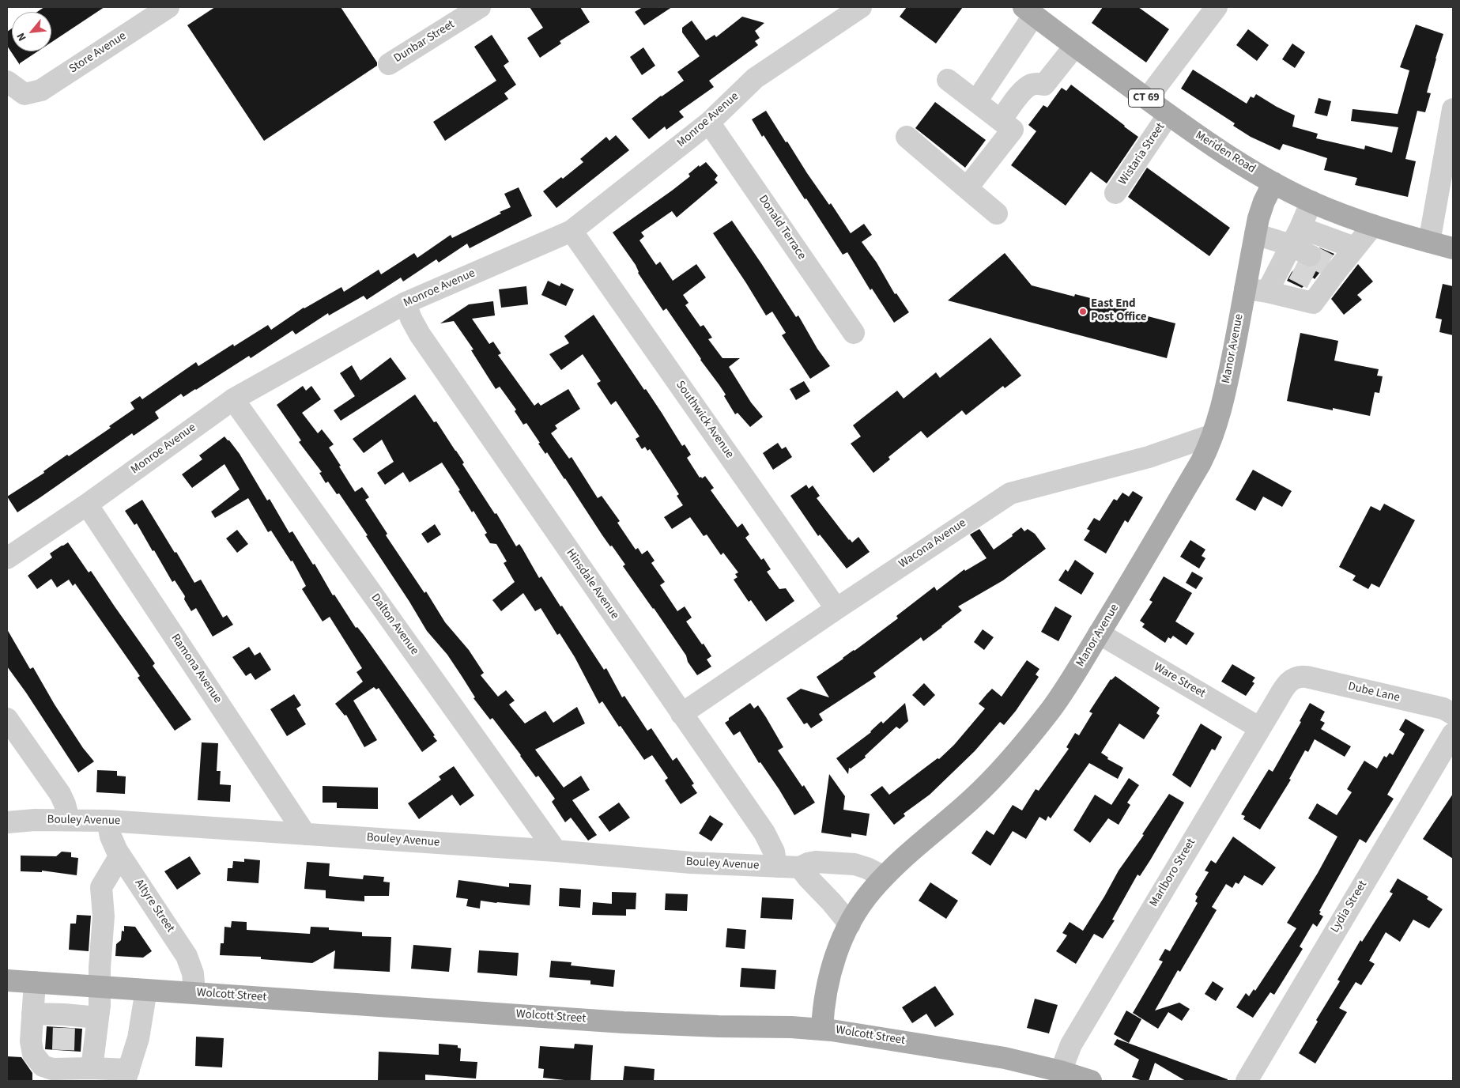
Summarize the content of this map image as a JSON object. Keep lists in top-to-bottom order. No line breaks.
{"streets":{"main road":["CT 69","Meriden Road","Manor Avenue","Wolcott Street"],"street":["Dunbar Street","Store Avenue","Monroe Avenue","Wistaria Street","Donald Terrace","Southwick Avenue","Wacona Avenue","Hinsdale Avenue","Dalton Avenue","Ramona Avenue","Ware Street","Dube Lane","Bouley Avenue","Marlboro Street","Altyre Street","Lydia Street"]},"crossings":[["Monroe Avenue","Donald Terrace"],["Monroe Avenue","Southwick Avenue"],["Monroe Avenue","Hinsdale Avenue"],["Monroe Avenue","Dalton Avenue"],["Monroe Avenue","Ramona Avenue"],["Meriden Road","Wistaria Street"],["Meriden Road","Manor Avenue"],["Manor Avenue","Wacona Avenue"],["Manor Avenue","Ware Street"],["Manor Avenue","Bouley Avenue"],["Manor Avenue","Wolcott Street"],["Southwick Avenue","Wacona Avenue"],["Wacona Avenue","Hinsdale Avenue"],["Hinsdale Avenue","Bouley Avenue"],["Dalton Avenue","Bouley Avenue"],["Ramona Avenue","Bouley Avenue"],["Ware Street","Marlboro Street"],["Dube Lane","Marlboro Street"],["Bouley Avenue","Altyre Street"],["Marlboro Street","Wolcott Street"],["Altyre Street","Wolcott Street"]],"places":["East End Post Office"],"north":"bottom left"}
